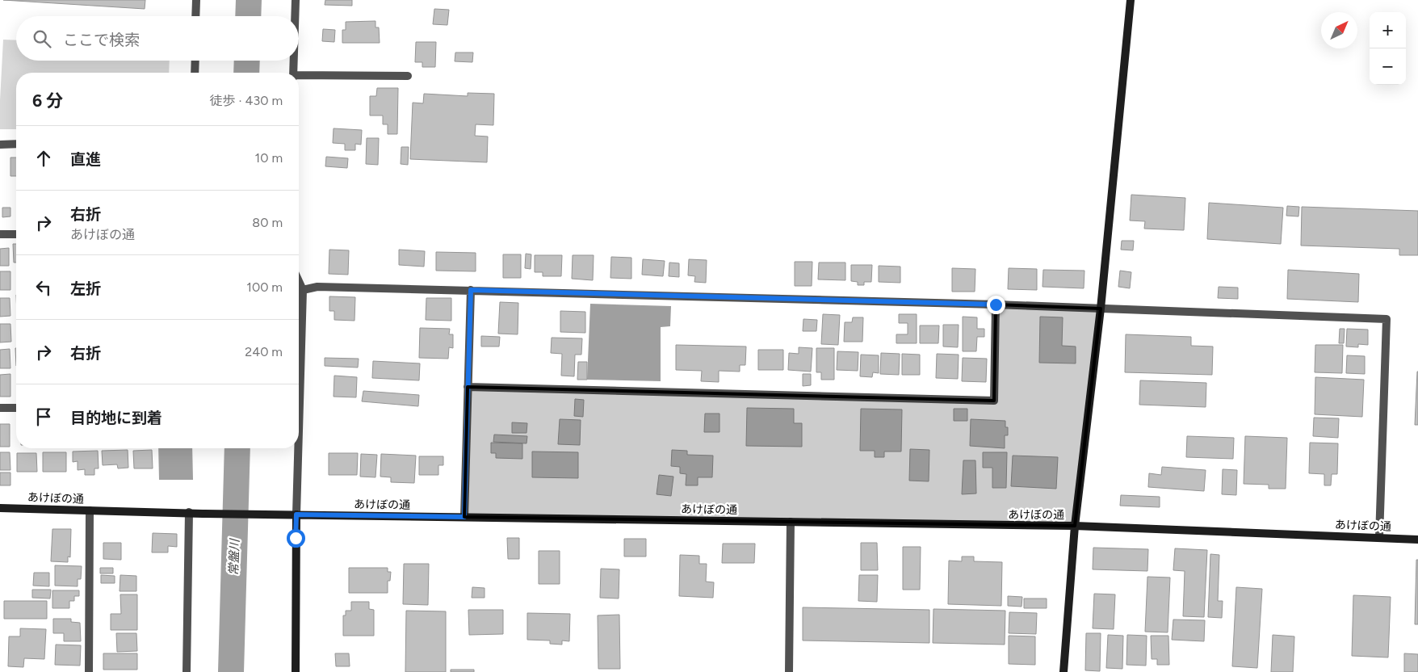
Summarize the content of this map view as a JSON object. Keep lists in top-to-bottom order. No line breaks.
{"streets":{"street":["あけぼの通"]},"water":["常盤川"],"north":"top right","page":{"map_buttons":["+","−"],"search":"ここで検索","heading":["6 分","徒歩 · 430 m"],"list":[["直進","10 m"],["右折","あけぼの通","80 m"],["左折","100 m"],["右折","240 m"],"目的地に到着"]}}
